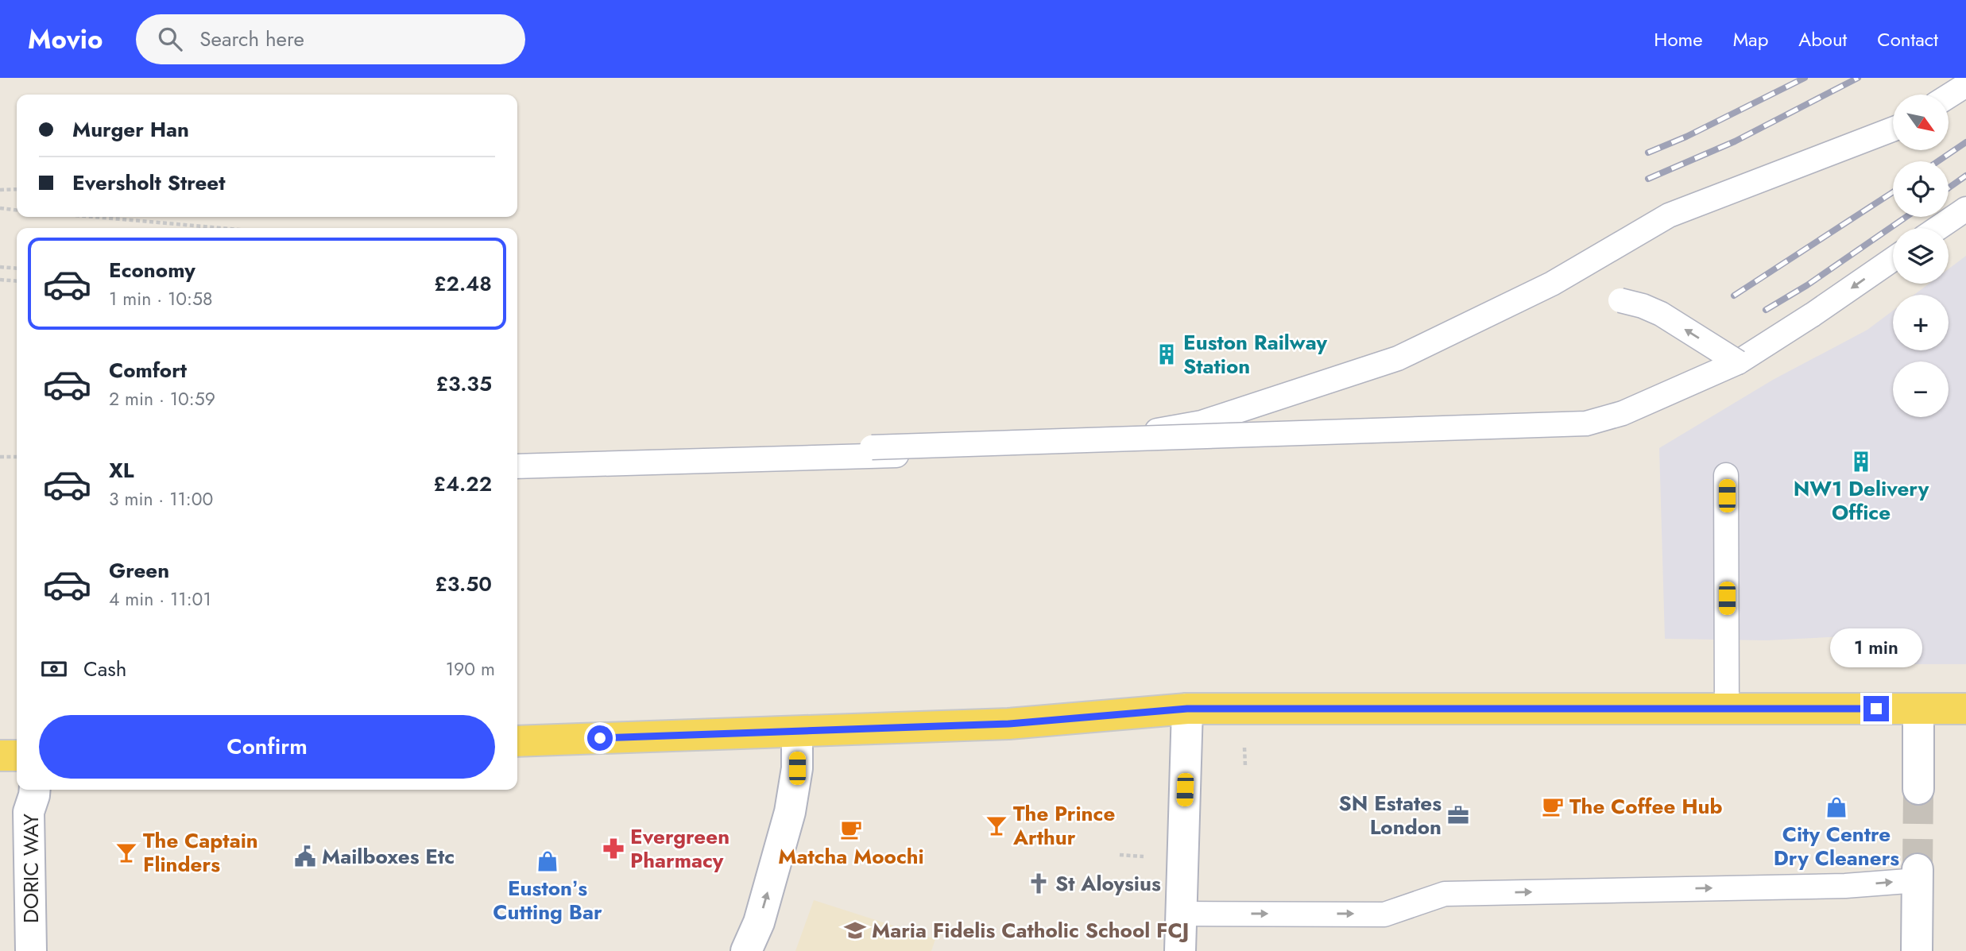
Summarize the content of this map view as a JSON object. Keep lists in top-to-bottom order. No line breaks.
{"streets":{"street":["DORIC WAY"]},"places":{"building":["Euston Railway Station","NW1 Delivery Office"],"cafe":["The Coffee Hub","Matcha Moochi"],"shop":["City Centre Dry Cleaners","Eustonʼs Cutting Bar"],"office":["SN Estates London"],"bar":["The Prince Arthur","The Captain Flinders"],"pharmacy":["Evergreen Pharmacy"],"public building":["Mailboxes Etc"],"church":["St Aloysius"],"school or university":["Maria Fidelis Catholic School FCJ"]},"north":"bottom right","page":{"header":"Movio","search":"Search here","nav":["Home","Map","About","Contact"],"map_buttons":["+","−"],"banner":["Murger Han","Eversholt Street"],"list":[{"name":"Economy","note":"1 min · 10:58","value":"£2.48"},{"name":"Comfort","note":"2 min · 10:59","value":"£3.35"},{"name":"XL","note":"3 min · 11:00","value":"£4.22"},{"name":"Green","note":"4 min · 11:01","value":"£3.50"}],"bubble":"1 min","pay":["Cash","190 m"],"buttons":"Confirm"}}
